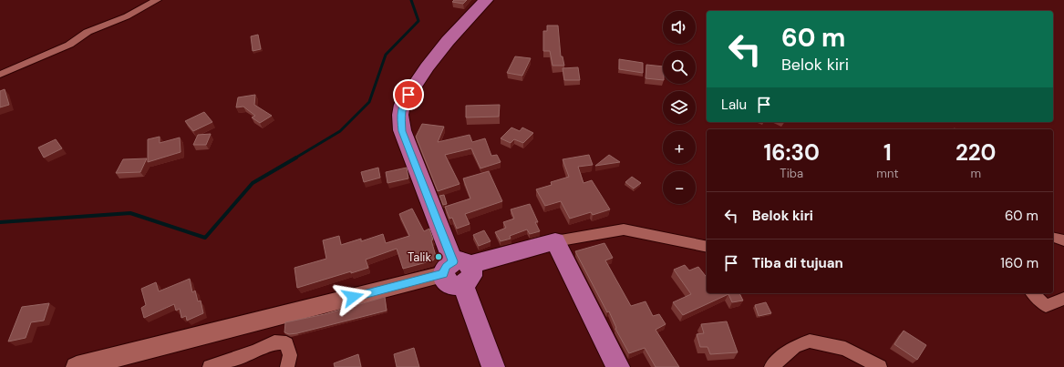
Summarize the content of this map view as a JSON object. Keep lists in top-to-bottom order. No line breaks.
{"places":["Talik"],"page":{"map_buttons":["+","−"],"turn":["60 m","Belok kiri"],"then":"Lalu","eta":["16:30","Tiba","1","mnt","220","m"],"list":[{"name":"Belok kiri","value":"60 m"},{"name":"Tiba di tujuan","value":"160 m"}]}}
